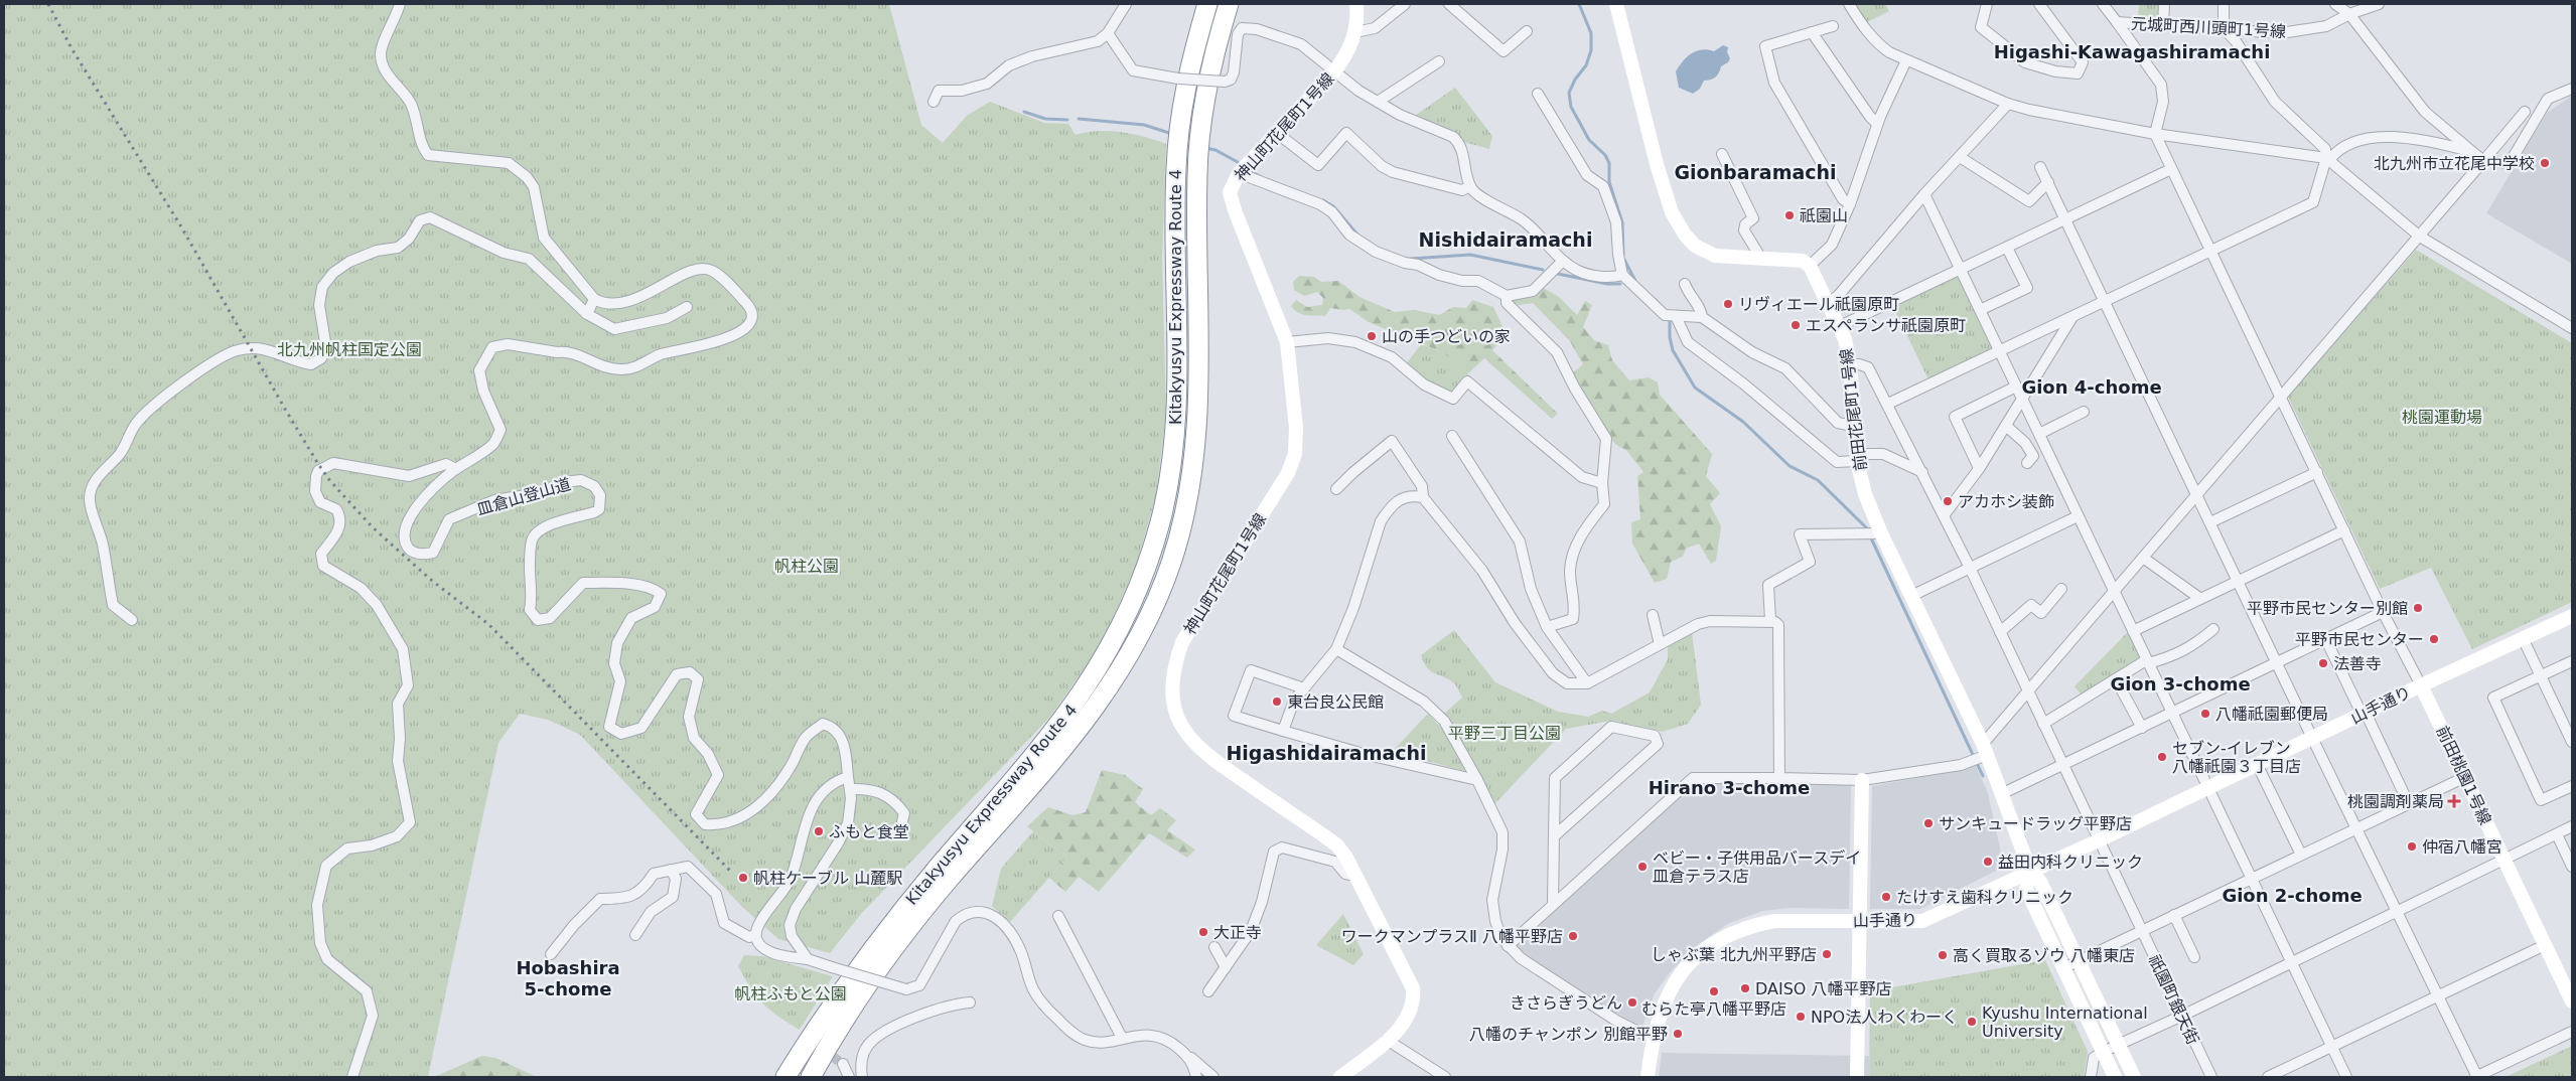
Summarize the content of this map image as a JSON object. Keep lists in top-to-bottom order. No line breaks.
{"streets":{"highway":["Kitakyusyu Expressway Route 4"],"street":["元城町西川頭町1号線","神山町花尾町1号線","前田花尾町1号線","皿倉山登山道","山手通り","前田桃園1号線","祇園町銀天街"]},"crossings":[["前田花尾町1号線","山手通り"],["前田花尾町1号線","祇園町銀天街"],["山手通り","前田桃園1号線"],["山手通り","祇園町銀天街"]],"districts":["Higashi-Kawagashiramachi","Gionbaramachi","Nishidairamachi","Gion 4-chome","Gion 3-chome","Higashidairamachi","Hirano 3-chome","Gion 2-chome","Hobashira 5-chome"],"parks":["北九州帆柱国定公園","桃園運動場","帆柱公園","平野三丁目公園","帆柱ふもと公園"],"places":{"other":["北九州市立花尾中学校","祇園山","リヴィエール祇園原町","エスペランサ祇園原町","山の手つどいの家","アカホシ装飾","平野市民センター別館","平野市民センター","法善寺","東台良公民館","八幡祇園郵便局","セブン-イレブン 八幡祇園３丁目店","サンキュードラッグ平野店","ふもと食堂","仲宿八幡宮","益田内科クリニック","ベビー・子供用品バースデイ 皿倉テラス店","帆柱ケーブル 山麓駅","たけすえ歯科クリニック","大正寺","ワークマンプラスⅡ 八幡平野店","しゃぶ葉 北九州平野店","高く買取るゾウ 八幡東店","DAISO 八幡平野店","むらた亭八幡平野店","きさらぎうどん","NPO法人わくわーく","Kyushu International University","八幡のチャンポン 別館平野"],"health":["桃園調剤薬局"]}}
